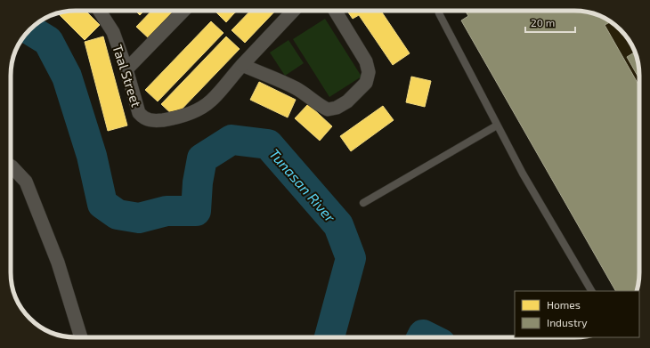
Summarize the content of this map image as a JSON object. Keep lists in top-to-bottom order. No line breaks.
{"streets":{"street":["Taal Street"]},"water":["Tunasan River"],"legend":["Homes","Industry"],"scale_bar":"20 m"}
